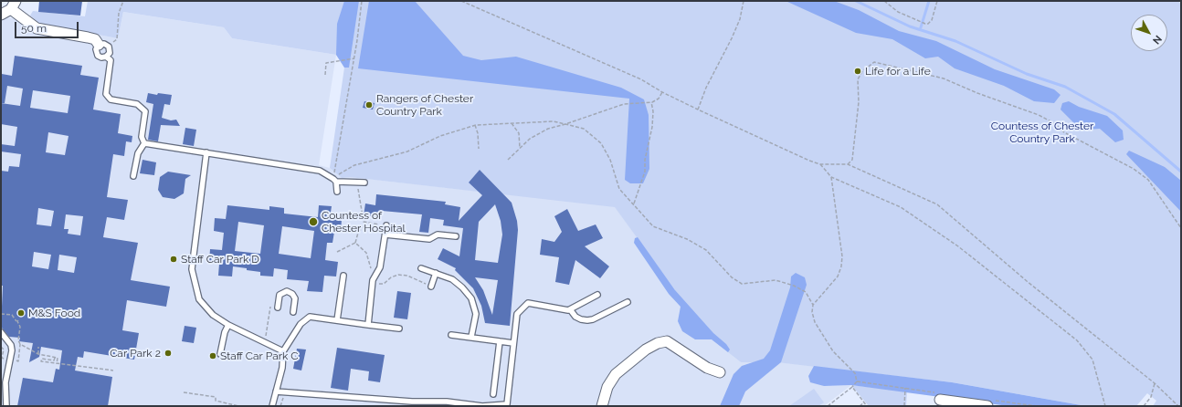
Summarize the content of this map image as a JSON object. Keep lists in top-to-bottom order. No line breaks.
{"parks":["Countess of Chester Country Park"],"places":["Life for a Life","Rangers of Chester Country Park","Countess of Chester Hospital","Staff Car Park D","M&S Food","Car Park 2","Staff Car Park C"],"scale_bar":"50 m","north":"bottom right"}
